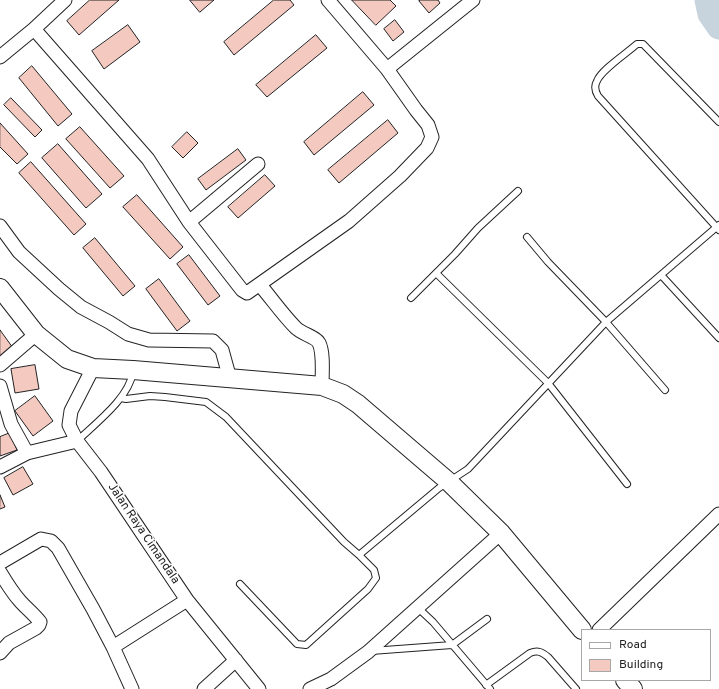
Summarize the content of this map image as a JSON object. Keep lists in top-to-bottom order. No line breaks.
{"streets":{"street":["Jalan Raya Cimandala"]},"legend":["Road","Building"]}
